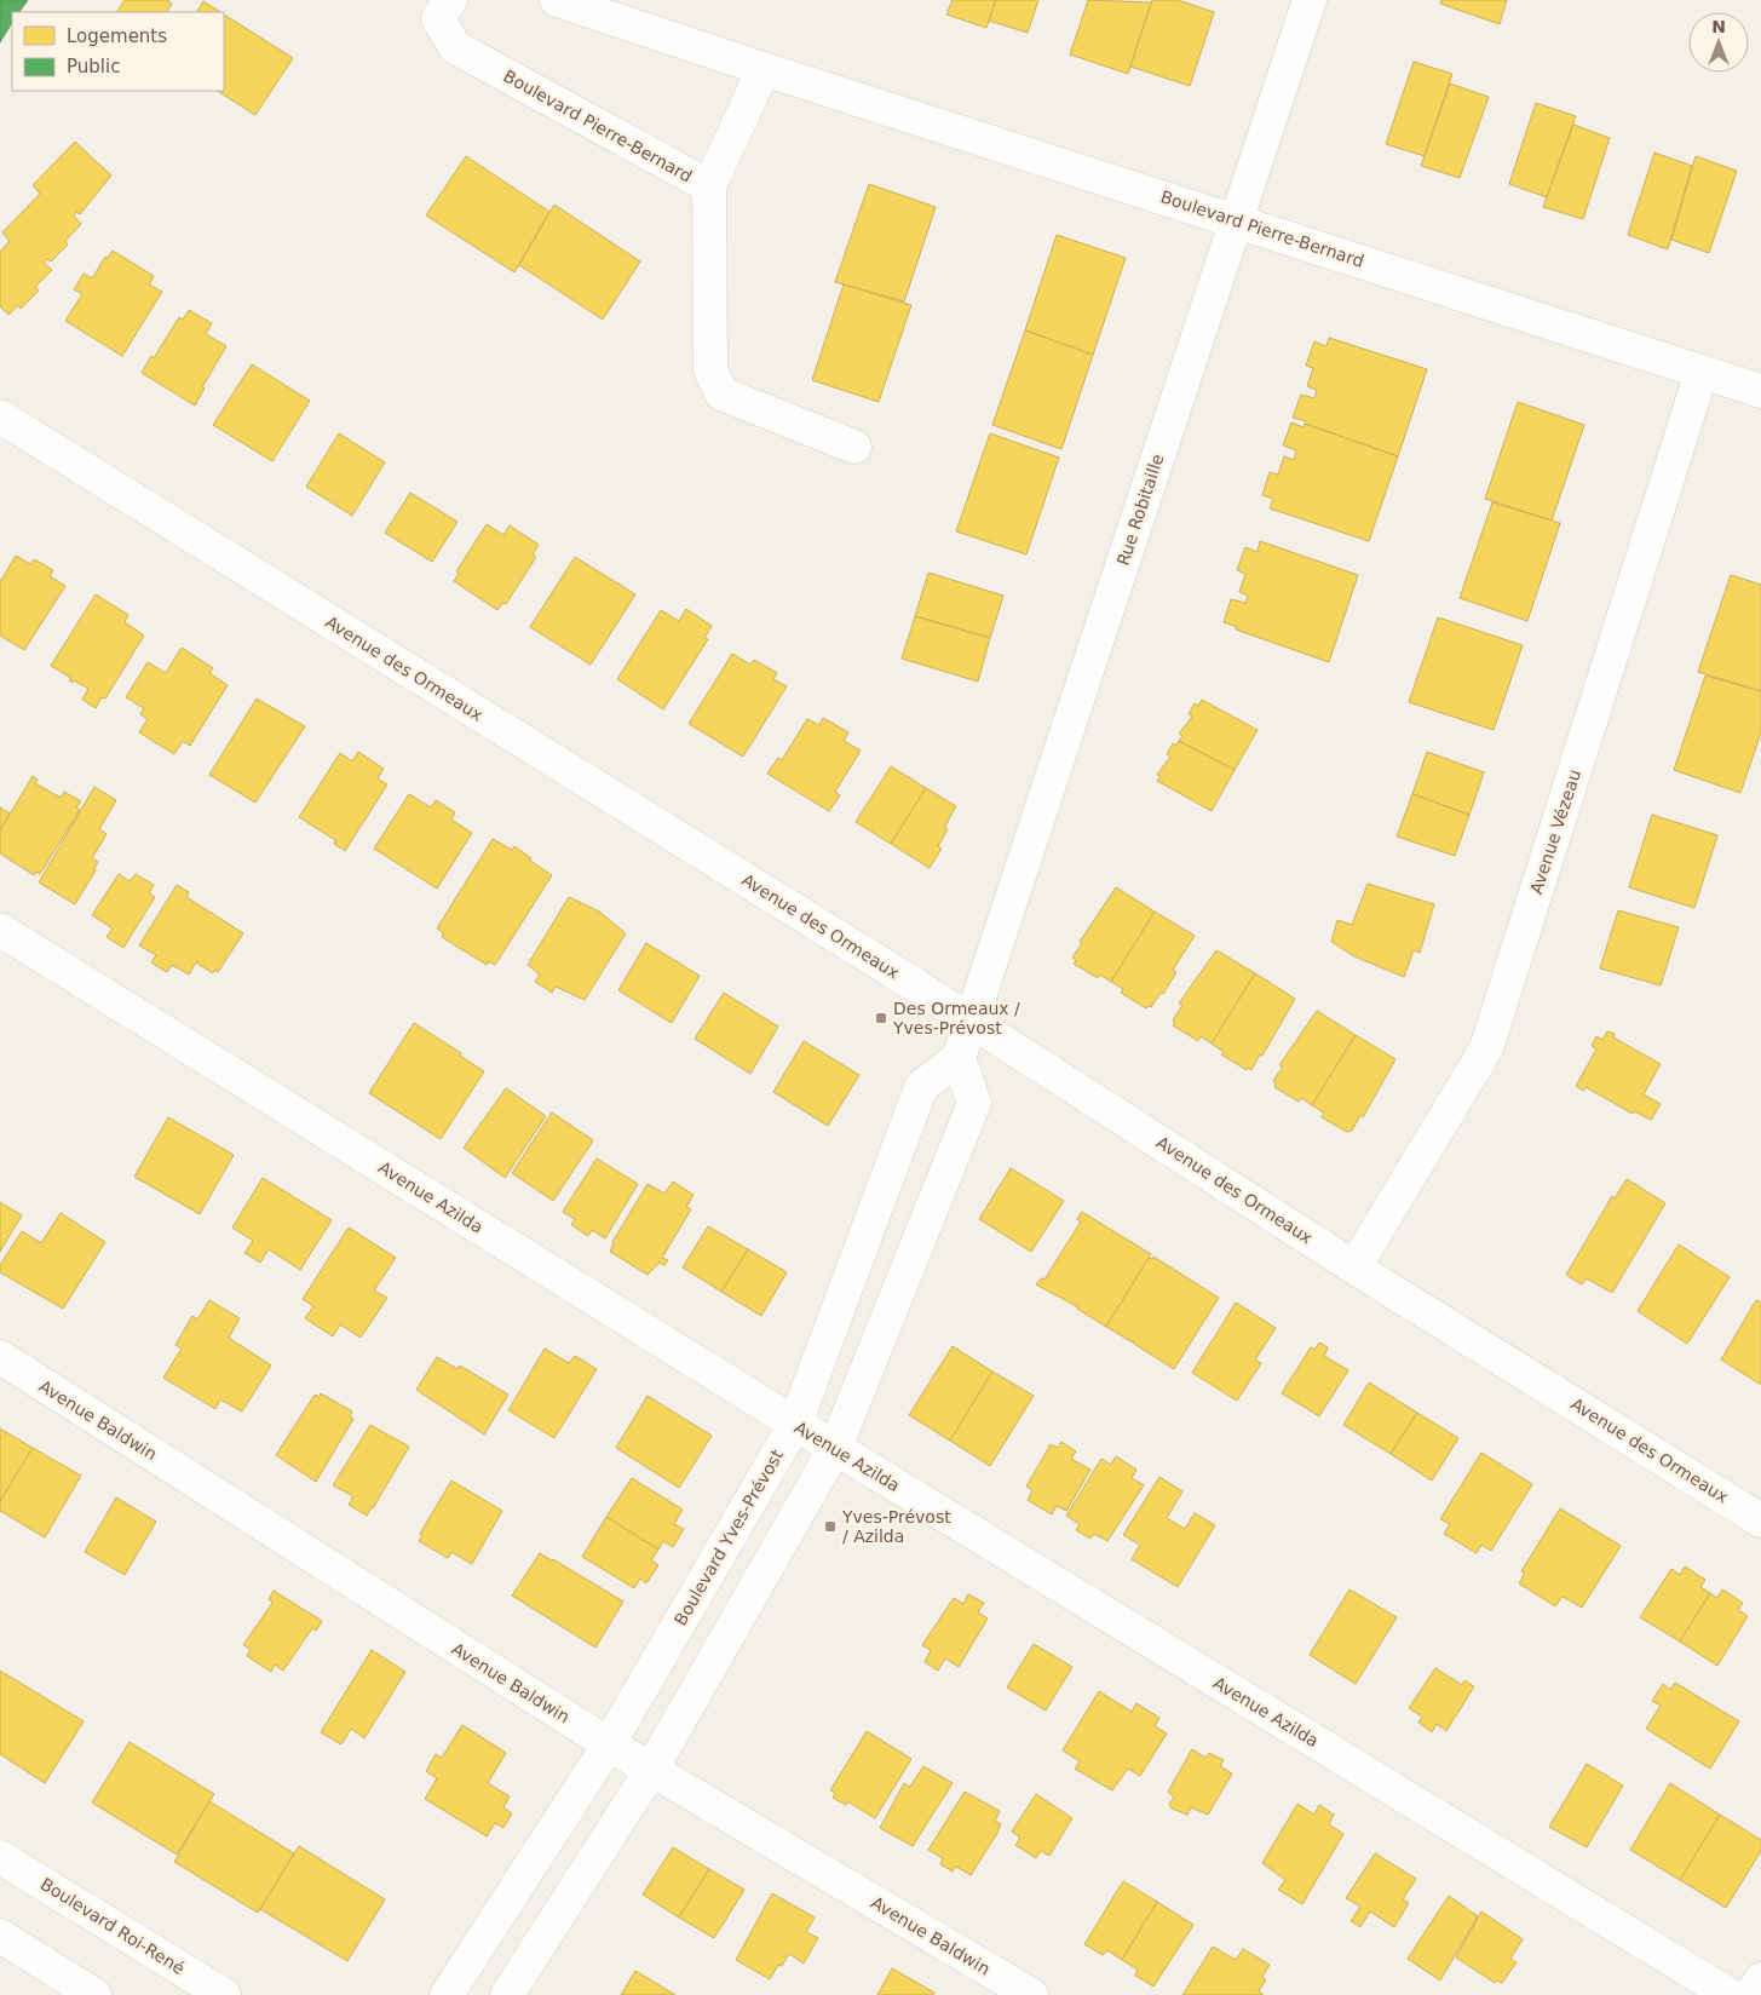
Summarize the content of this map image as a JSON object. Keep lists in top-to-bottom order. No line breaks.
{"streets":{"street":["Boulevard Pierre-Bernard","Rue Robitaille","Avenue des Ormeaux","Avenue Vézeau","Avenue Azilda","Avenue Baldwin","Boulevard Yves-Prévost","Boulevard Roi-René"]},"crossings":[["Boulevard Pierre-Bernard","Rue Robitaille"],["Boulevard Pierre-Bernard","Avenue Vézeau"],["Rue Robitaille","Avenue des Ormeaux"],["Avenue des Ormeaux","Avenue Vézeau"],["Avenue Azilda","Boulevard Yves-Prévost"],["Avenue Baldwin","Boulevard Yves-Prévost"]],"places":{"transit":["Des Ormeaux / Yves-Prévost","Yves-Prévost / Azilda"]},"legend":["Logements","Public"],"north":"top"}
